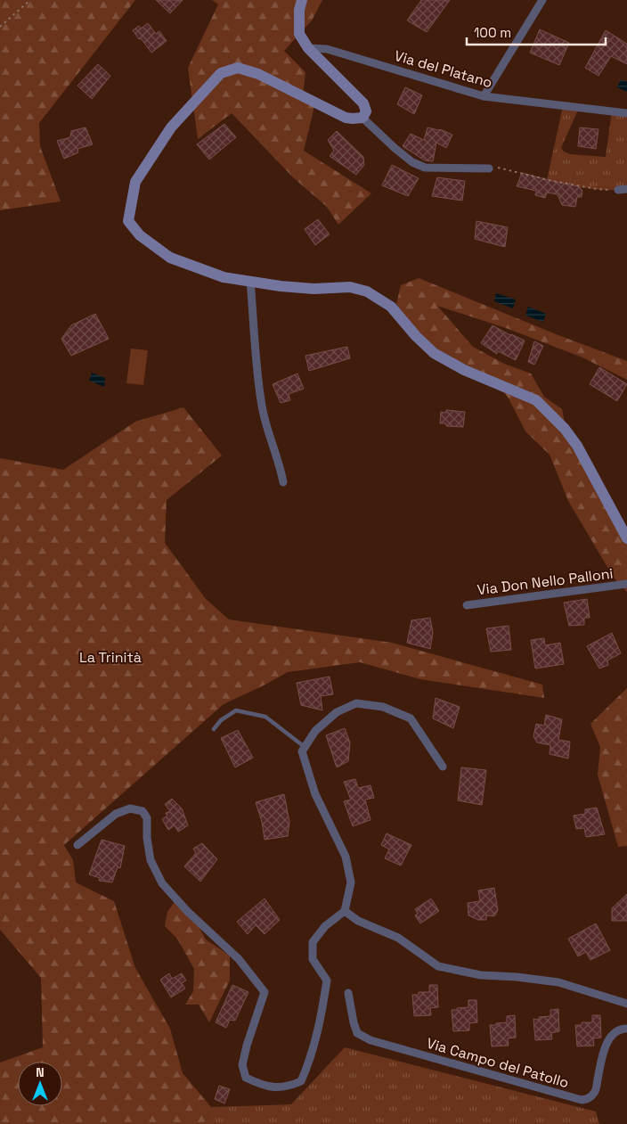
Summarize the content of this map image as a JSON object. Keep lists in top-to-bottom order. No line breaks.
{"streets":{"street":["Via del Platano","Via Don Nello Palloni","Via Campo del Patollo"]},"parks":["La Trinità"],"scale_bar":"100 m","north":"top"}
